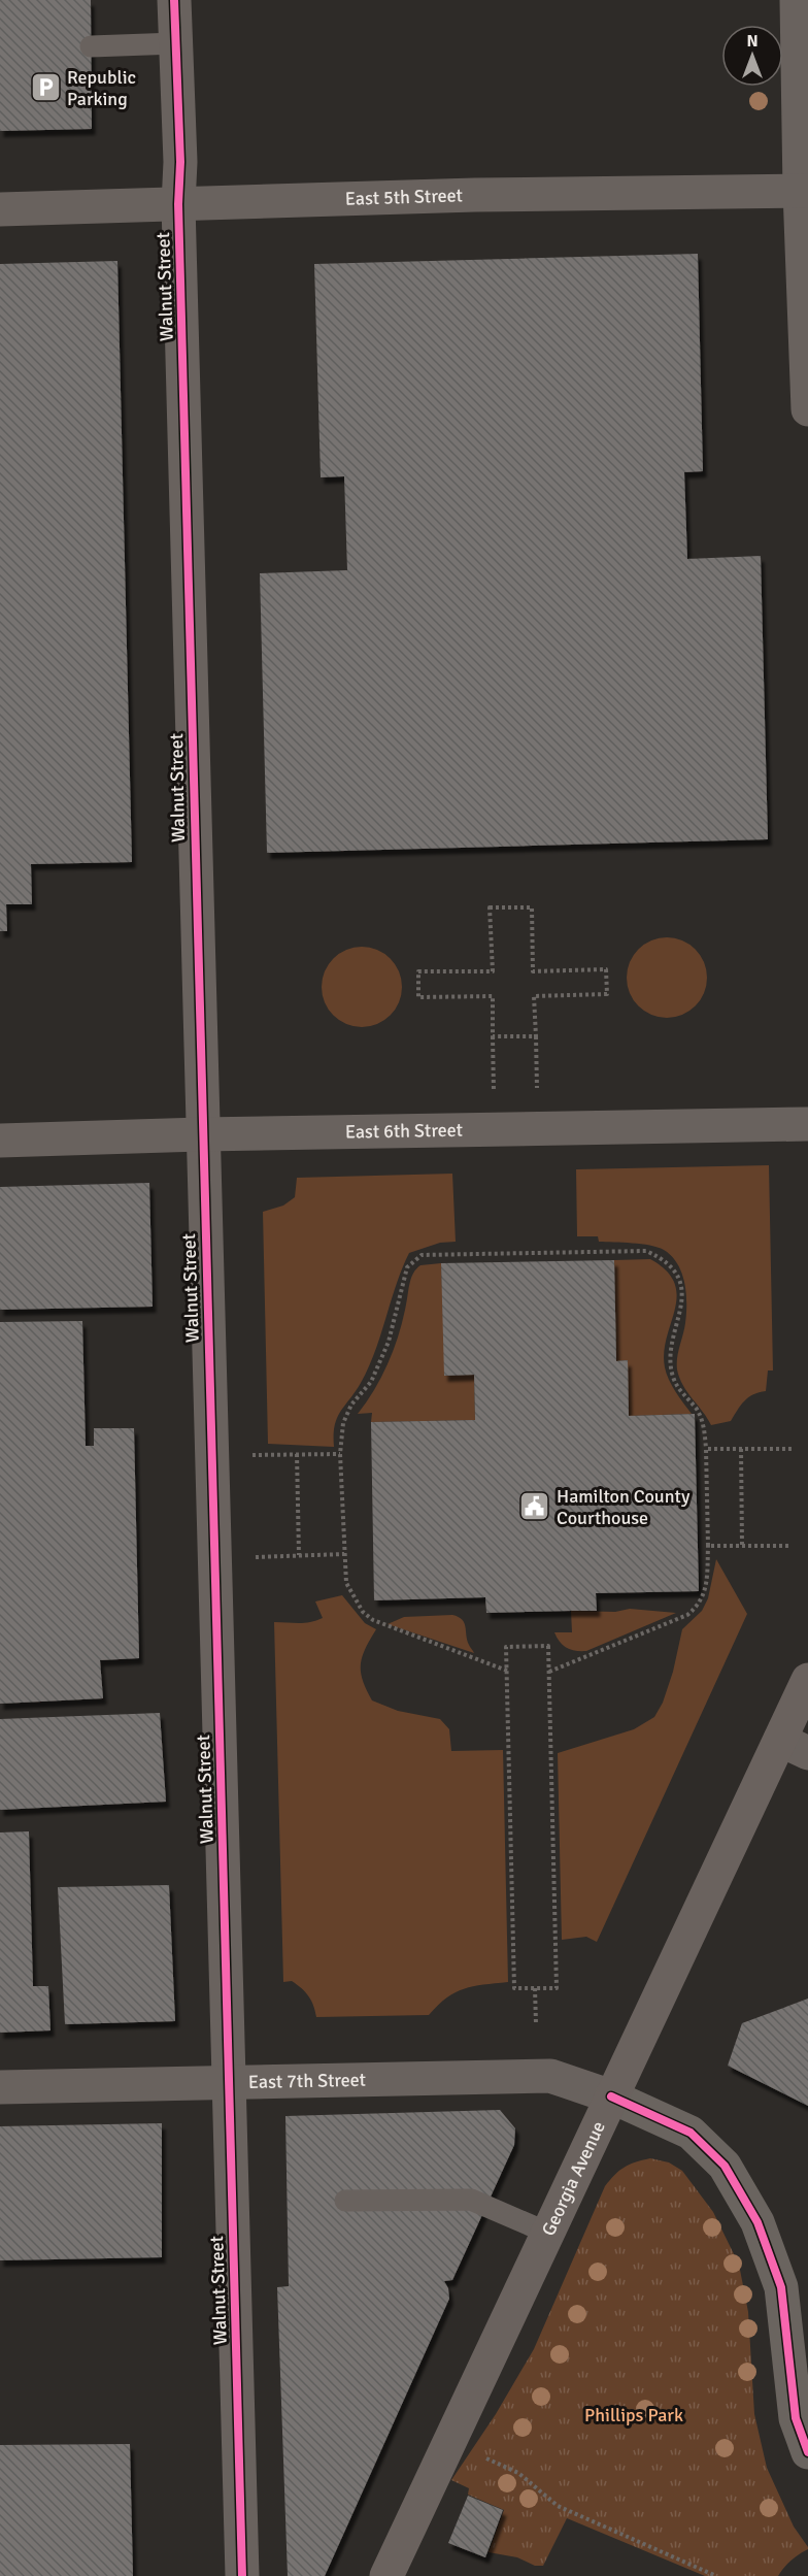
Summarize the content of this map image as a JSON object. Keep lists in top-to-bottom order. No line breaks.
{"streets":{"main road":["Georgia Avenue"],"street":["East 5th Street","Walnut Street","East 6th Street","East 7th Street"]},"crossings":[["East 5th Street","Walnut Street"],["Walnut Street","East 6th Street"],["Walnut Street","East 7th Street"],["East 7th Street","Georgia Avenue"]],"parks":["Phillips Park"],"places":{"parking":["Republic Parking"],"public building":["Hamilton County Courthouse"]},"north":"top"}
